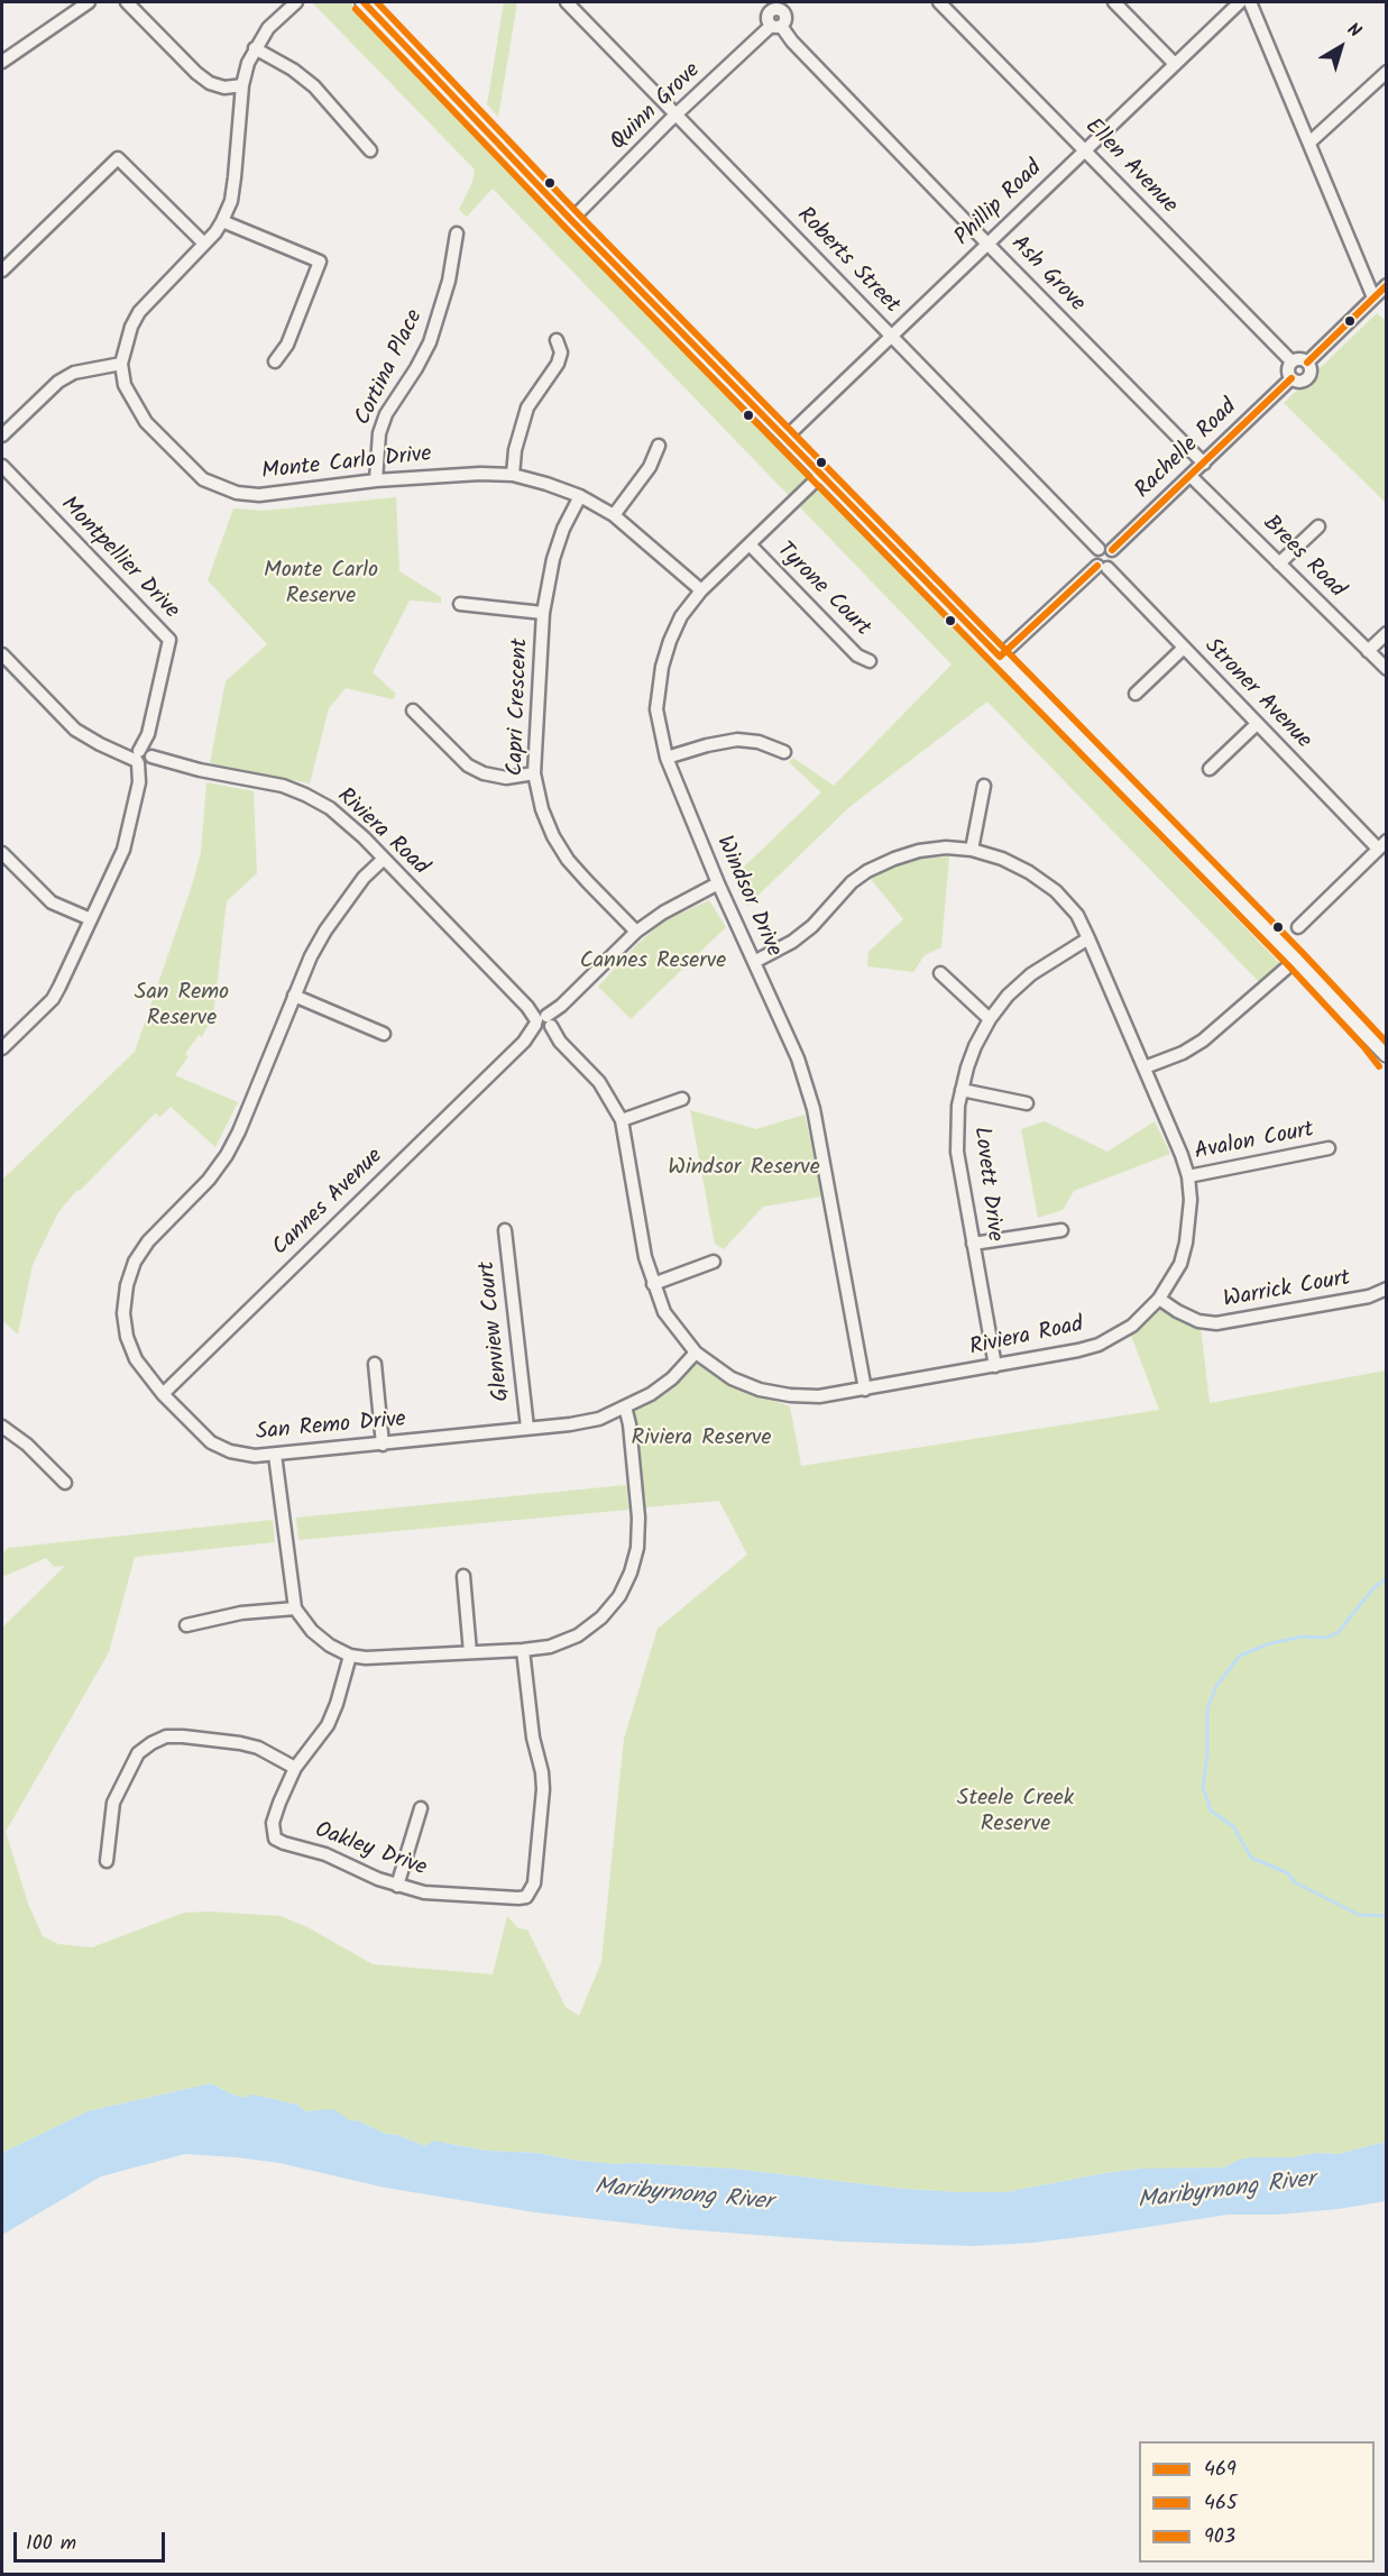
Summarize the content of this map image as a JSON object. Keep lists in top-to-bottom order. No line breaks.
{"streets":{"street":["Quinn Grove","Ellen Avenue","Phillip Road","Roberts Street","Ash Grove","Cortina Place","Rachelle Road","Monte Carlo Drive","Brees Road","Montpellier Drive","Tyrone Court","Stroner Avenue","Capri Crescent","Riviera Road","Windsor Drive","Avalon Court","Lovett Drive","Cannes Avenue","Warrick Court","Glenview Court","San Remo Drive","Oakley Drive"]},"crossings":[["Quinn Grove","Roberts Street"],["Quinn Grove","Ash Grove"],["Ellen Avenue","Phillip Road"],["Ellen Avenue","Rachelle Road"],["Phillip Road","Roberts Street"],["Phillip Road","Ash Grove"],["Roberts Street","Rachelle Road"],["Roberts Street","Stroner Avenue"],["Ash Grove","Rachelle Road"],["Cortina Place","Monte Carlo Drive"],["Rachelle Road","Brees Road"],["Rachelle Road","Stroner Avenue"],["Monte Carlo Drive","Capri Crescent"],["Monte Carlo Drive","Windsor Drive"],["Montpellier Drive","Riviera Road"],["Tyrone Court","Windsor Drive"],["Capri Crescent","Cannes Avenue"],["Riviera Road","Windsor Drive"],["Riviera Road","Avalon Court"],["Riviera Road","Lovett Drive"],["Riviera Road","Cannes Avenue"],["Riviera Road","Warrick Court"],["Riviera Road","San Remo Drive"],["Windsor Drive","Cannes Avenue"],["Cannes Avenue","San Remo Drive"],["Glenview Court","San Remo Drive"]],"water":["Maribyrnong River"],"parks":["Monte Carlo Reserve","Cannes Reserve","San Remo Reserve","Windsor Reserve","Riviera Reserve","Steele Creek Reserve"],"lines":["transit line 469","transit line 903","transit line 465"],"legend":["469","465","903"],"scale_bar":"100 m","north":"top right"}
